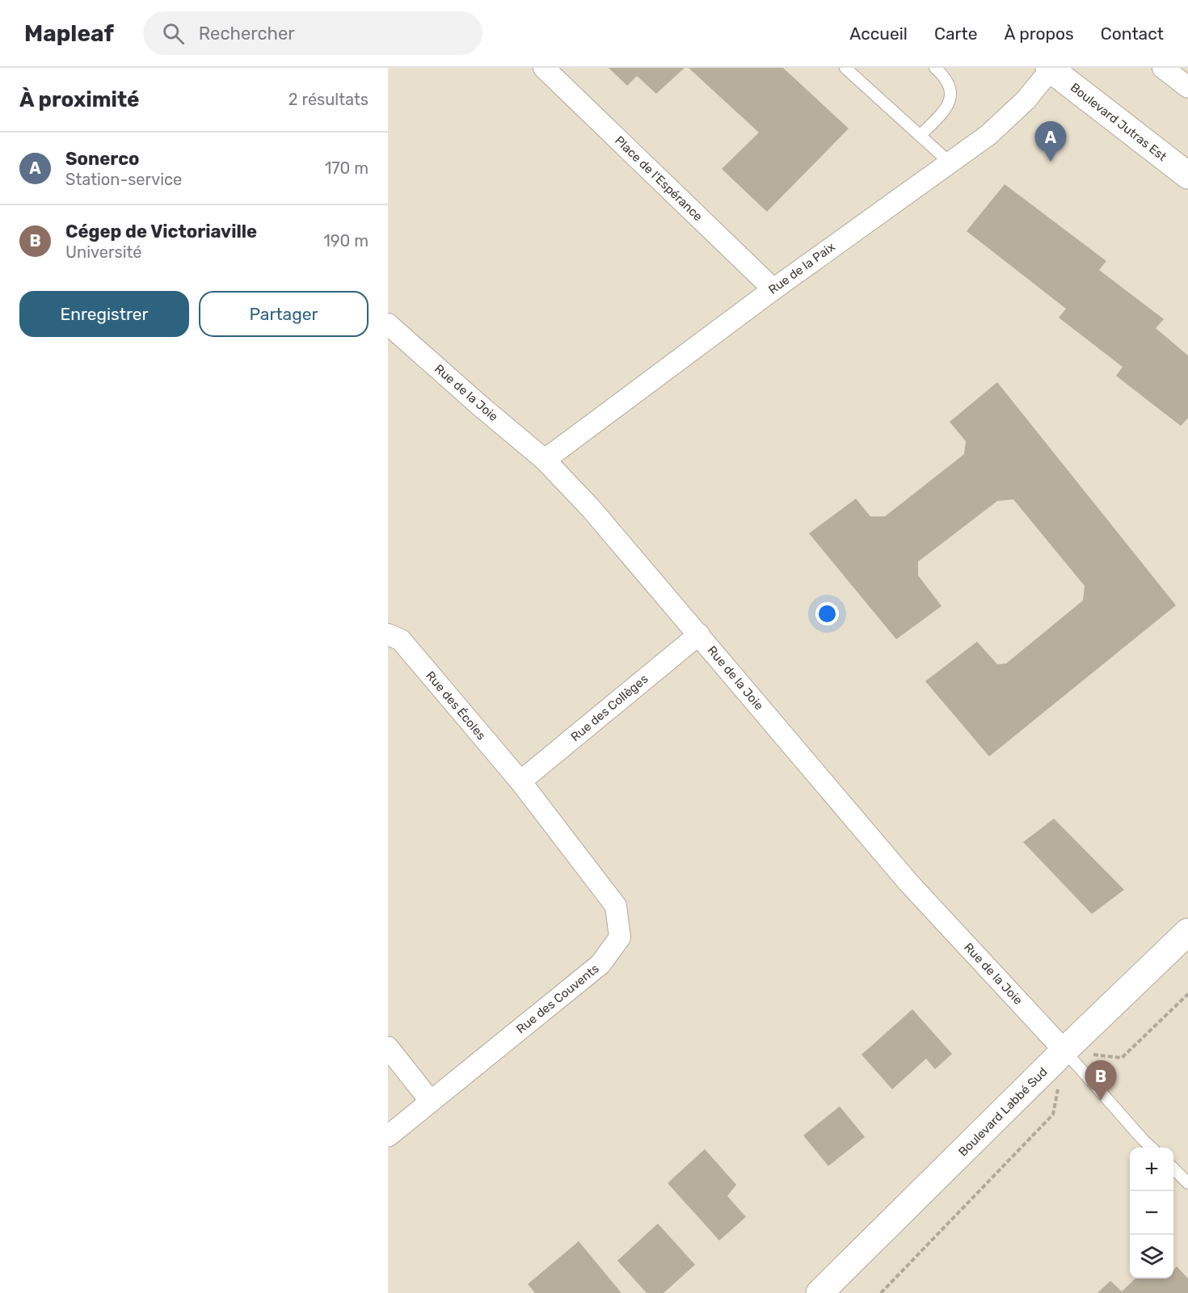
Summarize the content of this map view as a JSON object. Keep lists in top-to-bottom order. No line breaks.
{"streets":{"main road":["Boulevard Jutras Est","Boulevard Labbé Sud"],"street":["Place de l'Espérance","Rue de la Paix","Rue de la Joie","Rue des Écoles","Rue des Collèges","Rue des Couvents"]},"crossings":[["Boulevard Jutras Est","Rue de la Paix"],["Place de l'Espérance","Rue de la Paix"],["Rue de la Paix","Rue de la Joie"],["Rue de la Joie","Rue des Collèges"],["Rue de la Joie","Boulevard Labbé Sud"],["Rue des Écoles","Rue des Collèges"],["Rue des Écoles","Rue des Couvents"],["Rue des Collèges","Rue des Couvents"]],"page":{"header":"Mapleaf","search":"Rechercher","nav":["Accueil","Carte","À propos","Contact"],"heading":["À proximité","2 résultats"],"pins":["A","B"],"list":[{"mark":"A","name":"Sonerco","note":"Station-service","value":"170 m"},{"mark":"B","name":"Cégep de Victoriaville","note":"Université","value":"190 m"}],"buttons":["Enregistrer","Partager"],"map_buttons":["+","−"]}}
